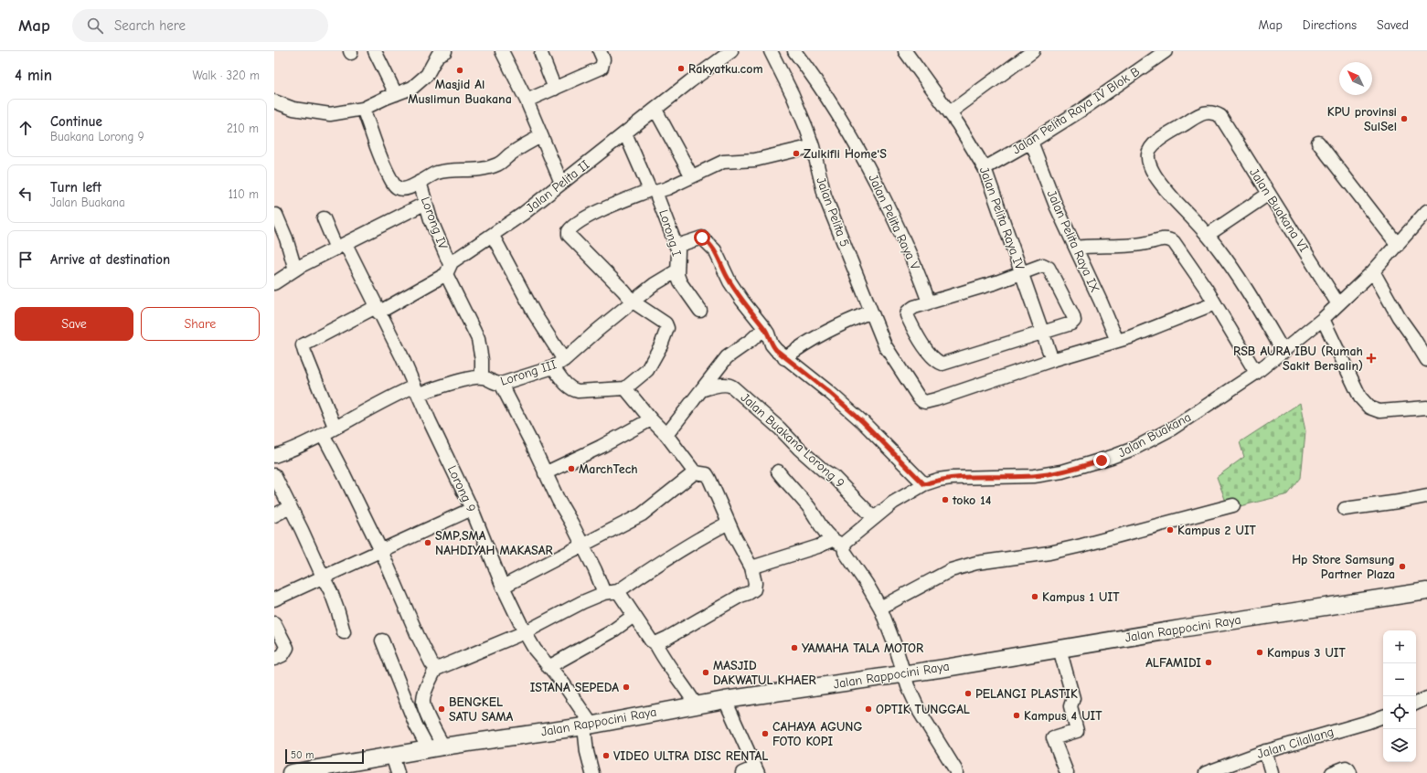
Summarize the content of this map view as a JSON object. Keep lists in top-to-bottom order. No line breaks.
{"streets":{"main road":["Jalan Rappocini Raya"],"street":["Jalan Pelita Raya IV Blok B","Jalan Pelita II","Jalan Buakana VI","Jalan Pelita 5","Jalan Pelita Raya IV","Jalan Pelita Raya V","Lorong IV","Lorong I","Jalan Pelita Raya IX","Lorong III","Jalan Buakana","Jalan Buakana Lorong 9","Lorong 9","Jalan Cilallang"]},"crossings":[["Jalan Pelita Raya IV Blok B","Jalan Pelita Raya IV"],["Jalan Pelita Raya IV Blok B","Jalan Pelita Raya IX"],["Jalan Pelita II","Lorong IV"],["Jalan Pelita II","Lorong I"],["Jalan Pelita II","Lorong III"],["Jalan Pelita II","Lorong 9"],["Jalan Buakana VI","Jalan Buakana"],["Jalan Pelita 5","Jalan Pelita Raya IV"],["Lorong IV","Lorong III"],["Lorong III","Lorong 9"],["Jalan Buakana","Jalan Buakana Lorong 9"],["Lorong 9","Jalan Rappocini Raya"]],"places":{"other":["Rakyatku.com","Masjid Al Muslimun Buakana","KPU provinsi SulSel","Zulkifli Home'S","MarchTech","toko 14","Kampus 2 UIT","SMP,SMA NAHDIYAH MAKASAR","Hp Store Samsung Partner Plaza","Kampus 1 UIT","YAMAHA TALA MOTOR","Kampus 3 UIT","ALFAMIDI","MASJID DAKWATUL KHAER","ISTANA SEPEDA","PELANGI PLASTIK","BENGKEL SATU SAMA","OPTIK TUNGGAL","Kampus 4 UIT","CAHAYA AGUNG FOTO KOPI","VIDEO ULTRA DISC RENTAL"],"health":["RSB AURA IBU (Rumah Sakit Bersalin)"]},"scale_bar":"50 m","north":"top left","page":{"header":"Map","search":"Search here","nav":["Map","Directions","Saved"],"heading":["4 min","Walk · 320 m"],"list":[["Continue","Buakana Lorong 9","210 m"],["Turn left","Jalan Buakana","110 m"],"Arrive at destination"],"buttons":["Save","Share"],"map_buttons":["+","−"],"scale":"50 m"}}
